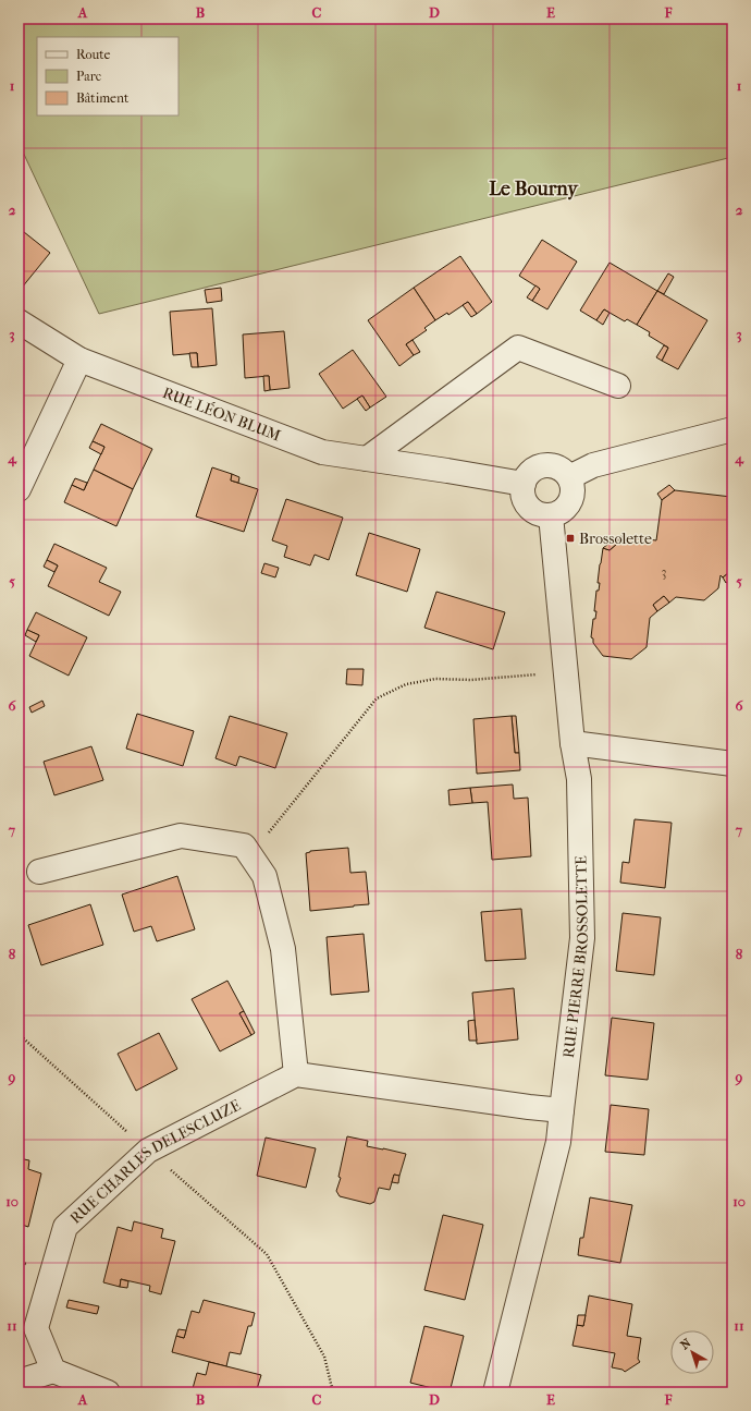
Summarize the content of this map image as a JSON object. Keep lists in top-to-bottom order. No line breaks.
{"streets":{"street":["RUE LÉON BLUM","RUE PIERRE BROSSOLETTE","RUE CHARLES DELESCLUZE"]},"crossings":[["RUE LÉON BLUM","RUE PIERRE BROSSOLETTE"]],"districts":["Le Bourny"],"places":{"transit":["Brossolette"]},"house_numbers":["3"],"legend":["Route","Parc","Bâtiment"],"north":"top left","grid":{"columns":["A","B","C","D","E","F"],"rows":["1","2","3","4","5","6","7","8","9","10","11"]}}
